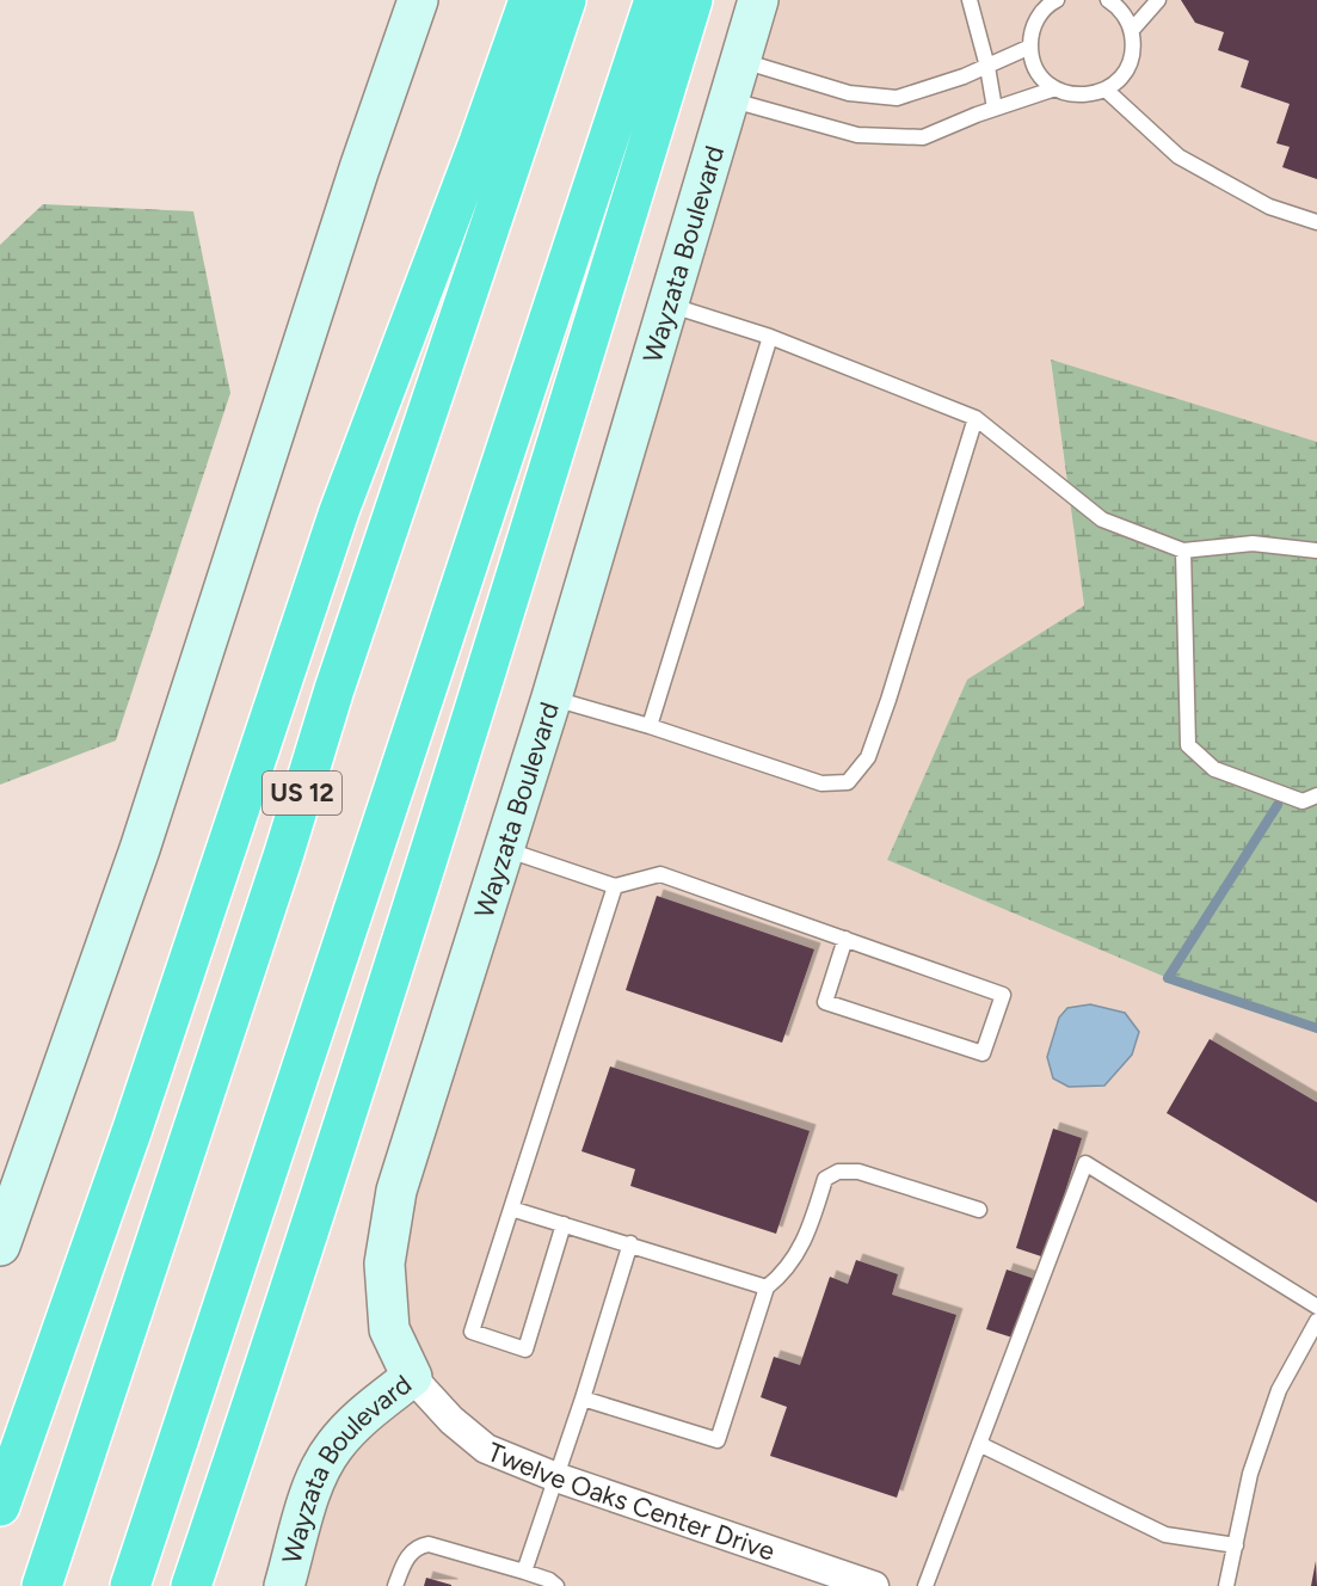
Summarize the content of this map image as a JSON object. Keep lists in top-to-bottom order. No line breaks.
{"streets":{"highway":["US 12"],"street":["Wayzata Boulevard","Twelve Oaks Center Drive"]},"crossings":[["Wayzata Boulevard","Twelve Oaks Center Drive"]]}
